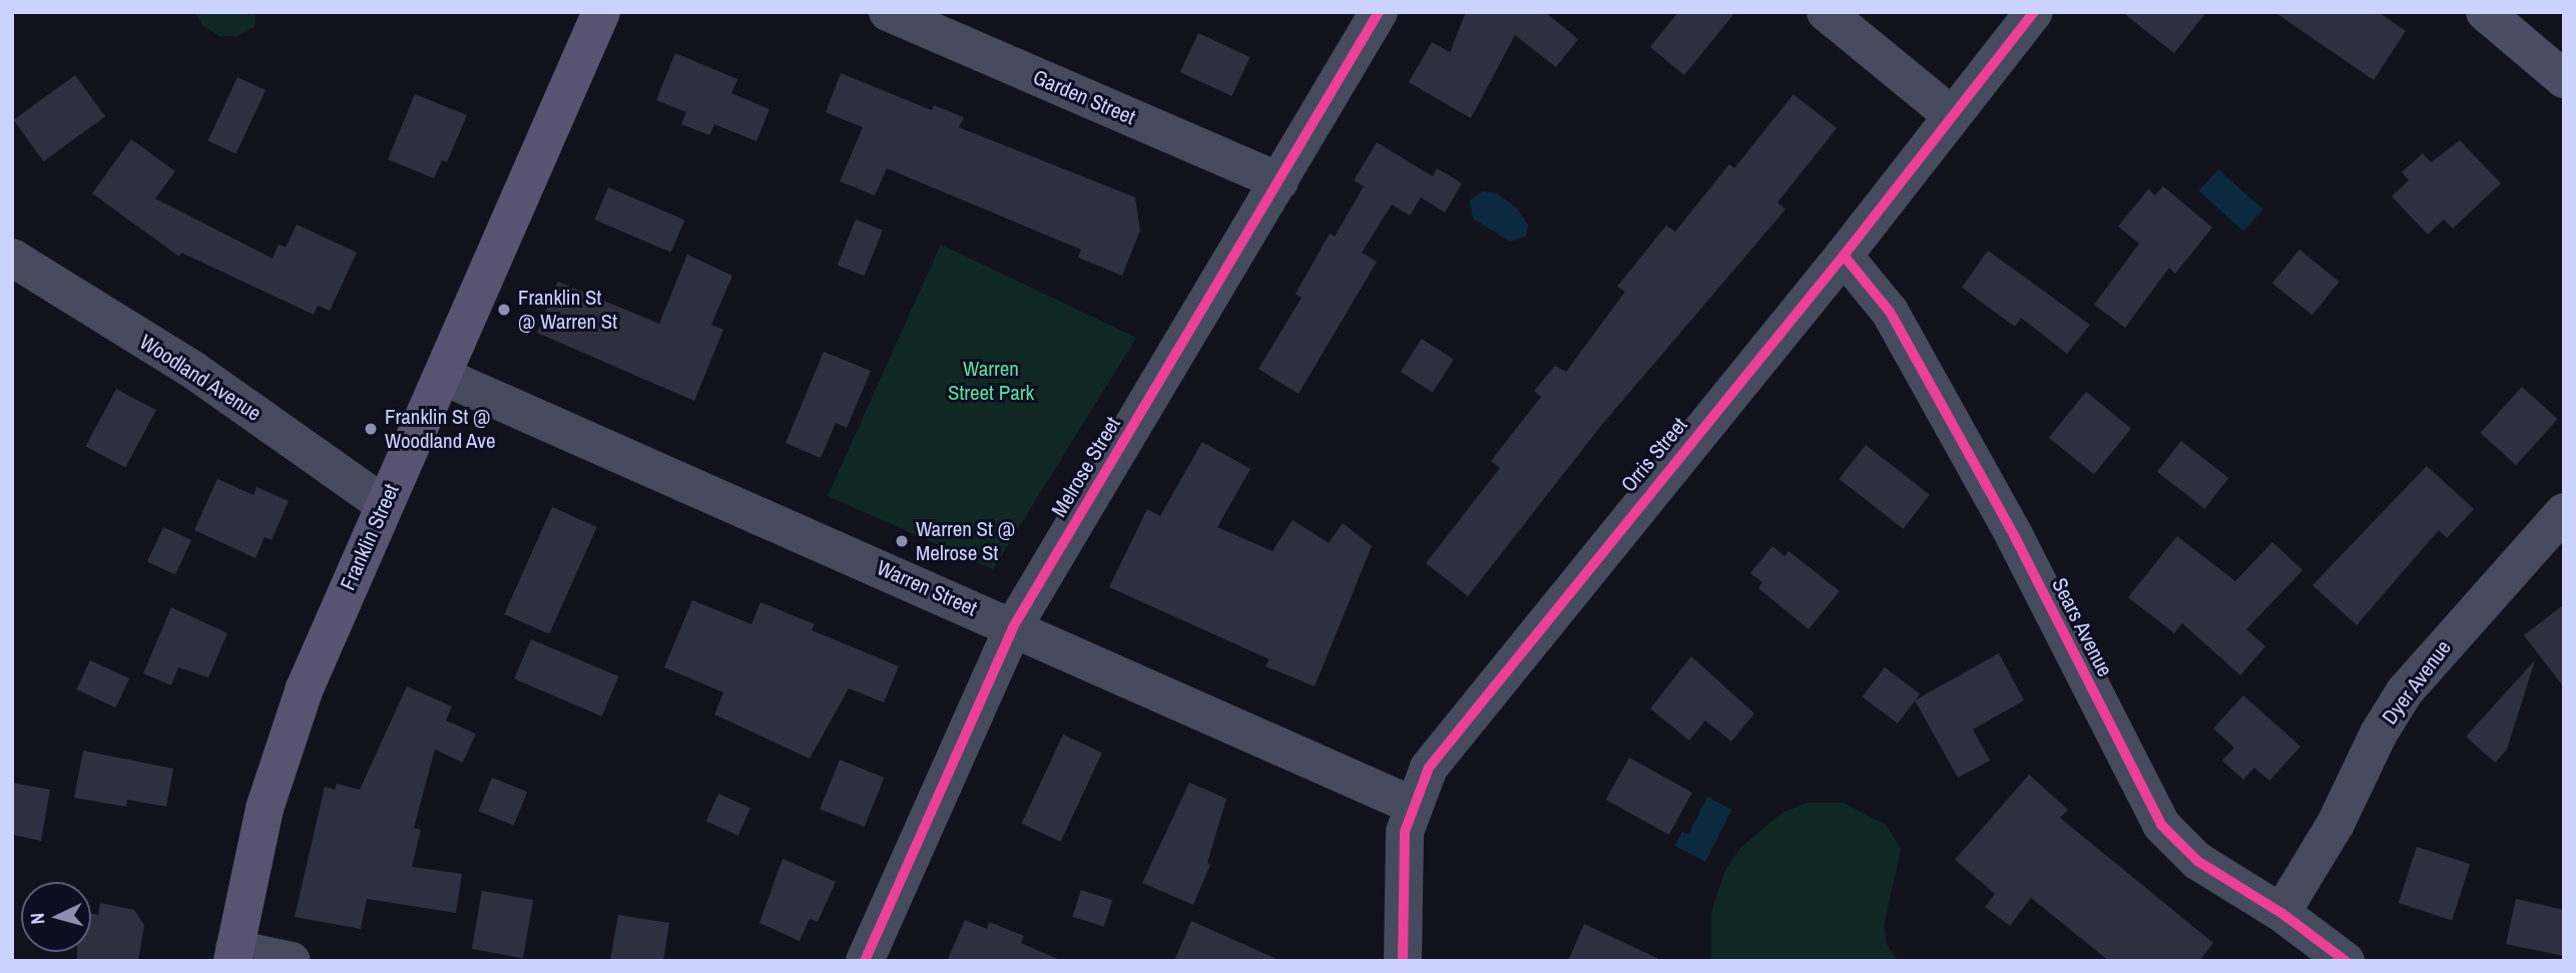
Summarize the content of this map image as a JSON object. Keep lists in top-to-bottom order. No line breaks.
{"streets":{"main road":["Franklin Street"],"street":["Garden Street","Woodland Avenue","Orris Street","Melrose Street","Warren Street","Sears Avenue","Dyer Avenue"]},"crossings":[["Garden Street","Melrose Street"],["Woodland Avenue","Franklin Street"],["Orris Street","Warren Street"],["Orris Street","Sears Avenue"],["Melrose Street","Warren Street"],["Franklin Street","Warren Street"],["Sears Avenue","Dyer Avenue"]],"parks":["Warren Street Park"],"places":["Franklin St @ Warren St","Franklin St @ Woodland Ave","Warren St @ Melrose St"],"north":"left"}
